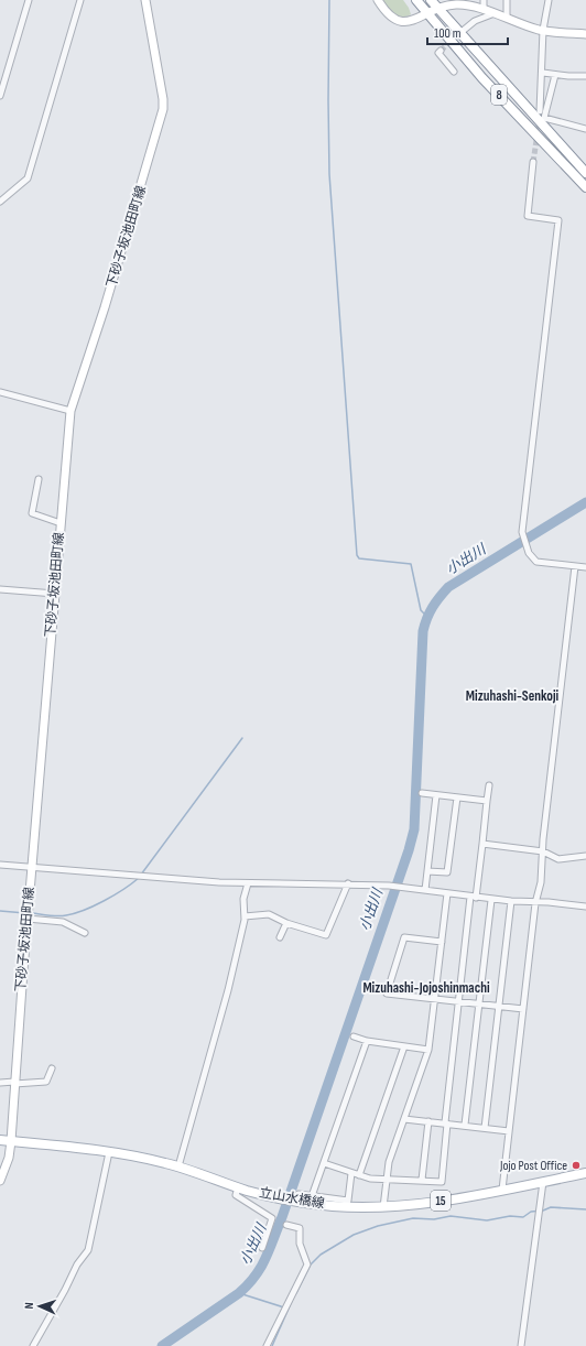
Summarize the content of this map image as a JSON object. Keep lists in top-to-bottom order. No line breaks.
{"streets":{"main road":["8","下砂子坂池田町線","立山水橋線","15"]},"crossings":[["下砂子坂池田町線","立山水橋線"]],"districts":["Mizuhashi-Senkoji","Mizuhashi-Jojoshinmachi"],"water":["小出川"],"places":["Jojo Post Office"],"scale_bar":"100 m","north":"left"}
